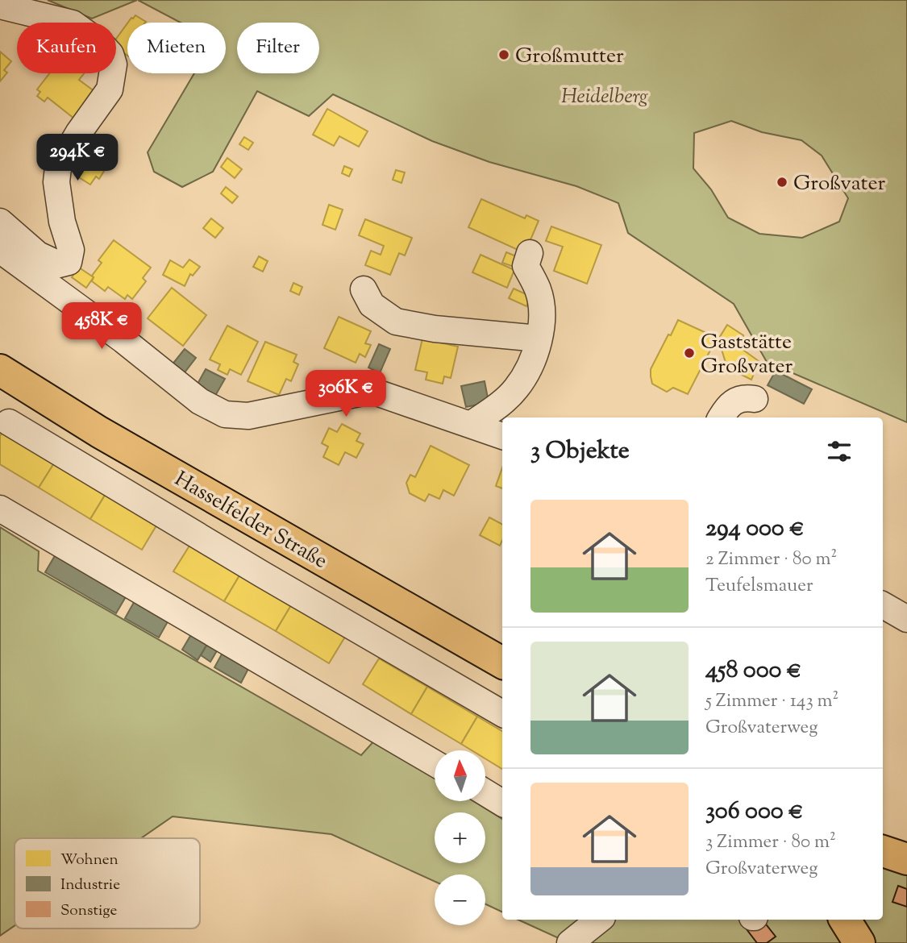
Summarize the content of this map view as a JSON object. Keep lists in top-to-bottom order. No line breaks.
{"streets":{"main road":["Hasselfelder Straße"]},"parks":["Heidelberg"],"places":["Großmutter","Großvater","Gaststätte Großvater"],"legend":["Wohnen","Industrie","Sonstige"],"north":"top","page":{"chip":["Kaufen","Mieten","Filter"],"price":["294K €","458K €","306K €"],"heading":"3 Objekte","list":[{"name":"294 000 €","note":"2 Zimmer · 80 m² · Teufelsmauer"},{"name":"458 000 €","note":"5 Zimmer · 143 m² · Großvaterweg"},{"name":"306 000 €","note":"3 Zimmer · 80 m² · Großvaterweg"}],"map_buttons":["+","−"]}}
